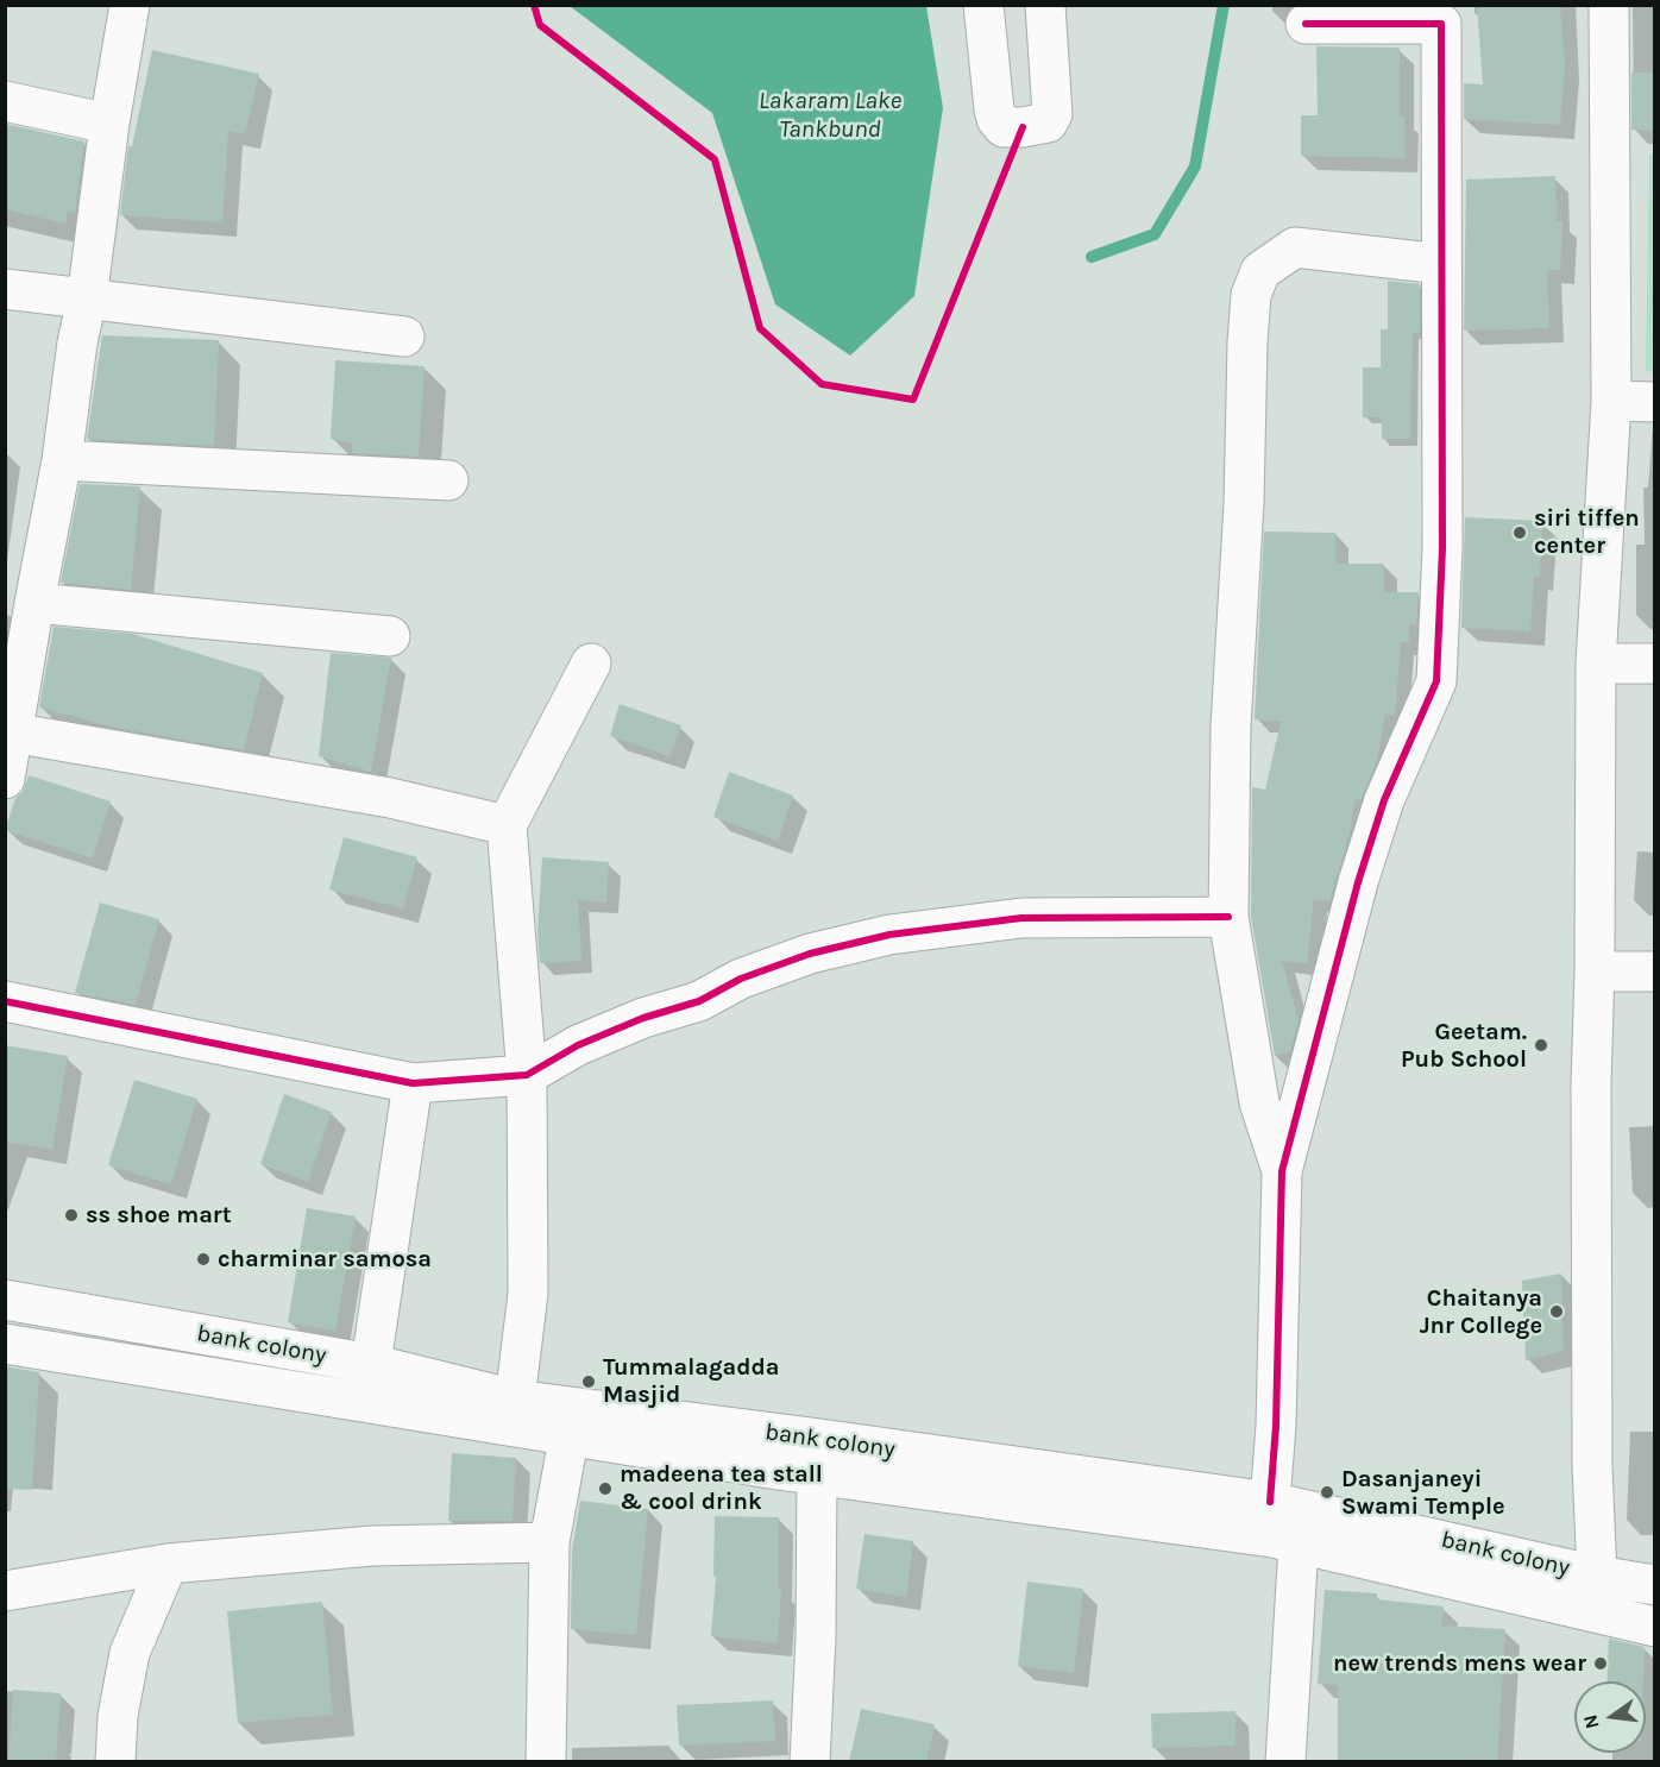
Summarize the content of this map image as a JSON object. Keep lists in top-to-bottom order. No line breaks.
{"streets":{"street":["bank colony"]},"water":["Lakaram Lake Tankbund"],"places":["siri tiffen center","Geetam. Pub School","ss shoe mart","charminar samosa","Chaitanya Jnr College","Tummalagadda Masjid","madeena tea stall & cool drink","Dasanjaneyi Swami Temple","new trends mens wear"],"north":"left"}
